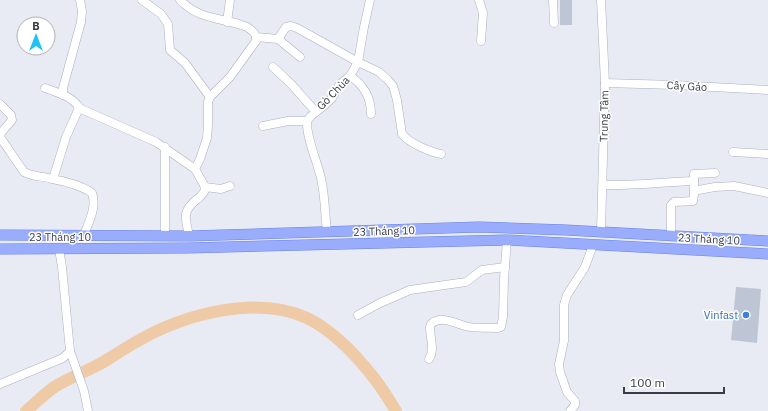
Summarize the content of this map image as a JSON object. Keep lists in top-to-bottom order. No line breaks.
{"streets":{"main road":["23 Tháng 10"],"street":["Cây Gáo","Gò Chùa","Trung Tâm"]},"crossings":[["Cây Gáo","Trung Tâm"],["Trung Tâm","23 Tháng 10"]],"places":["Vinfast"],"scale_bar":"100 m","north":"top"}
